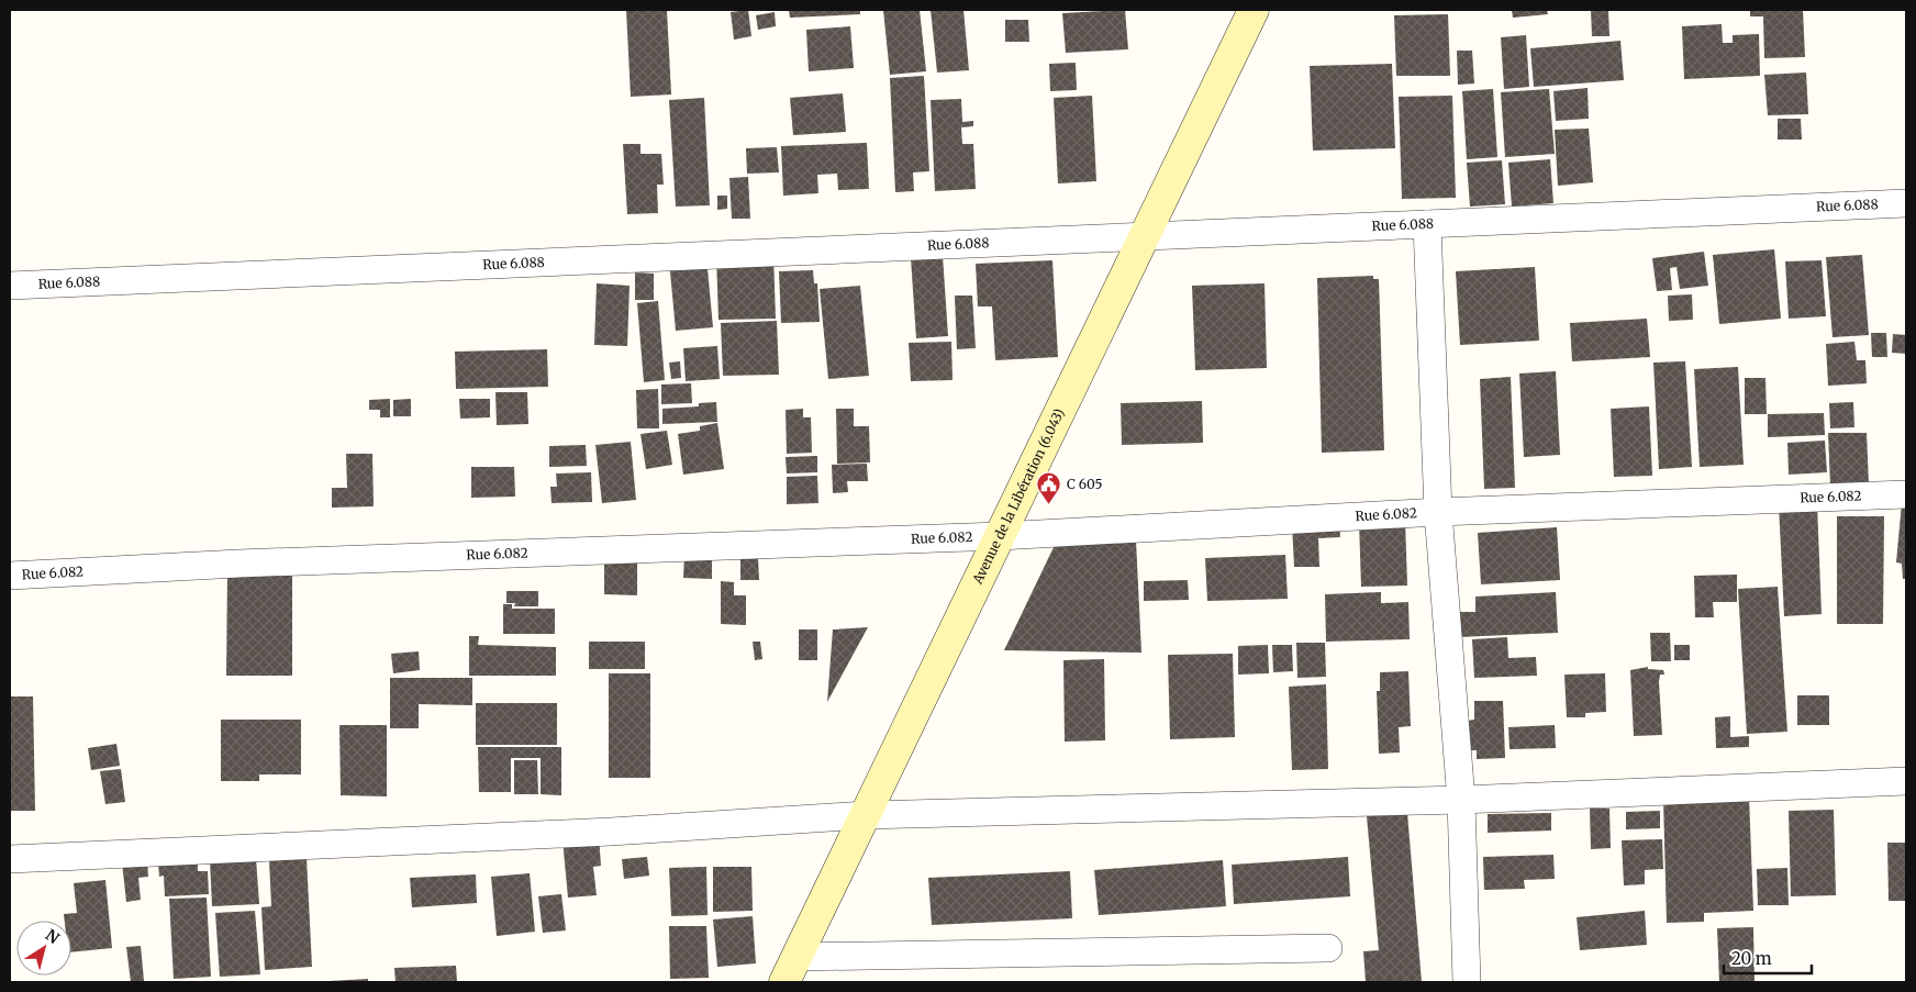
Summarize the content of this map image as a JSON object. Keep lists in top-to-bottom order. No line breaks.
{"streets":{"main road":["Avenue de la Libération (6.043)"],"street":["Rue 6.088","Rue 6.082"]},"crossings":[["Rue 6.088","Avenue de la Libération (6.043)"],["Avenue de la Libération (6.043)","Rue 6.082"]],"places":{"public building":["C 605"]},"scale_bar":"20 m","north":"top right"}
